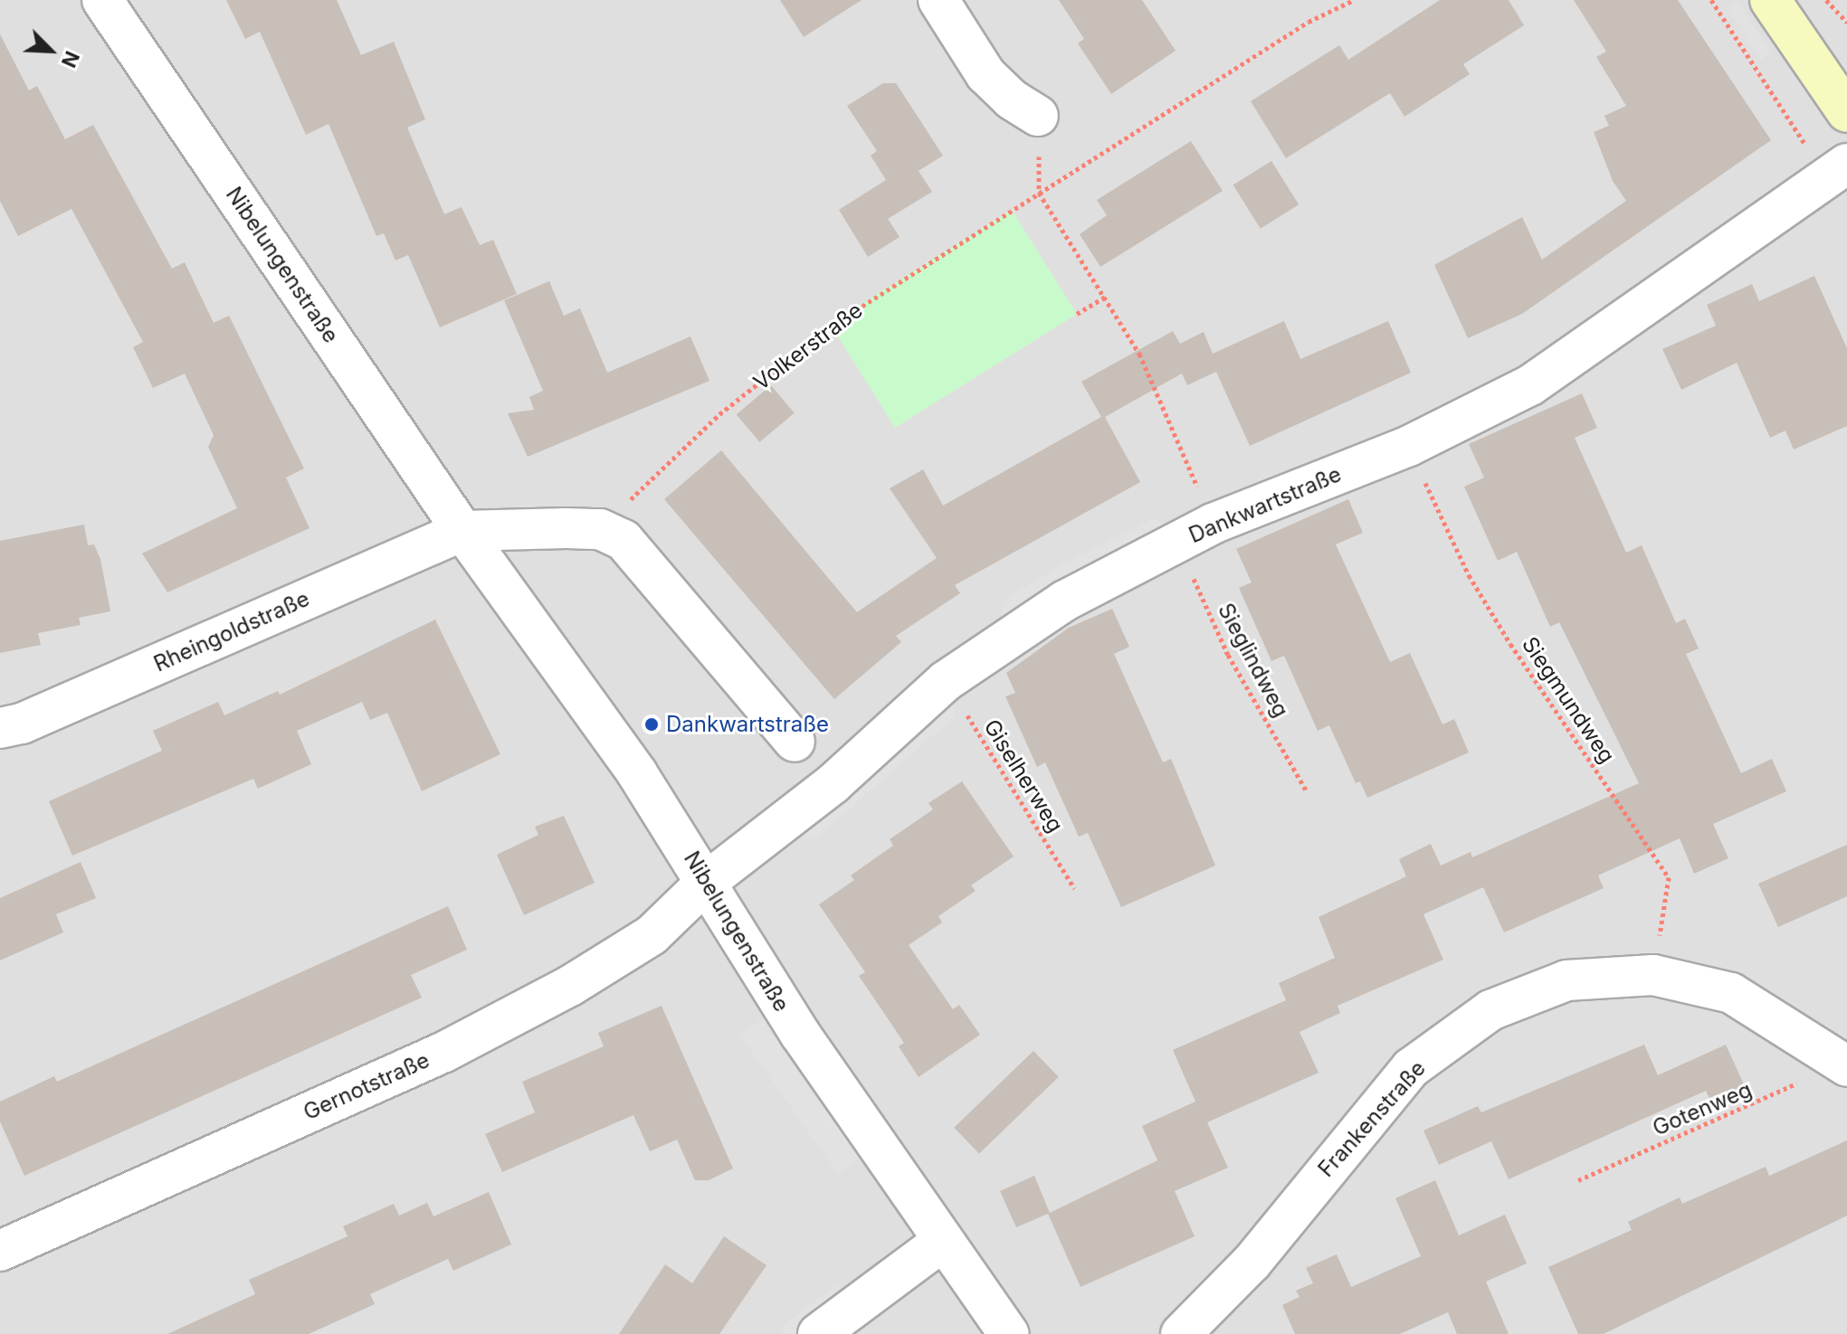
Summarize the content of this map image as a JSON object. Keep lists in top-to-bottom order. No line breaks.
{"streets":{"street":["Nibelungenstraße","Dankwartstraße","Rheingoldstraße","Gernotstraße","Frankenstraße"],"path":["Volkerstraße","Sieglindweg","Siegmundweg","Giselherweg","Gotenweg"]},"crossings":[["Nibelungenstraße","Dankwartstraße"],["Nibelungenstraße","Rheingoldstraße"],["Nibelungenstraße","Gernotstraße"],["Dankwartstraße","Sieglindweg"],["Dankwartstraße","Siegmundweg"],["Dankwartstraße","Giselherweg"],["Dankwartstraße","Gernotstraße"],["Siegmundweg","Frankenstraße"],["Gotenweg","Frankenstraße"]],"places":["Dankwartstraße"],"north":"bottom right"}
